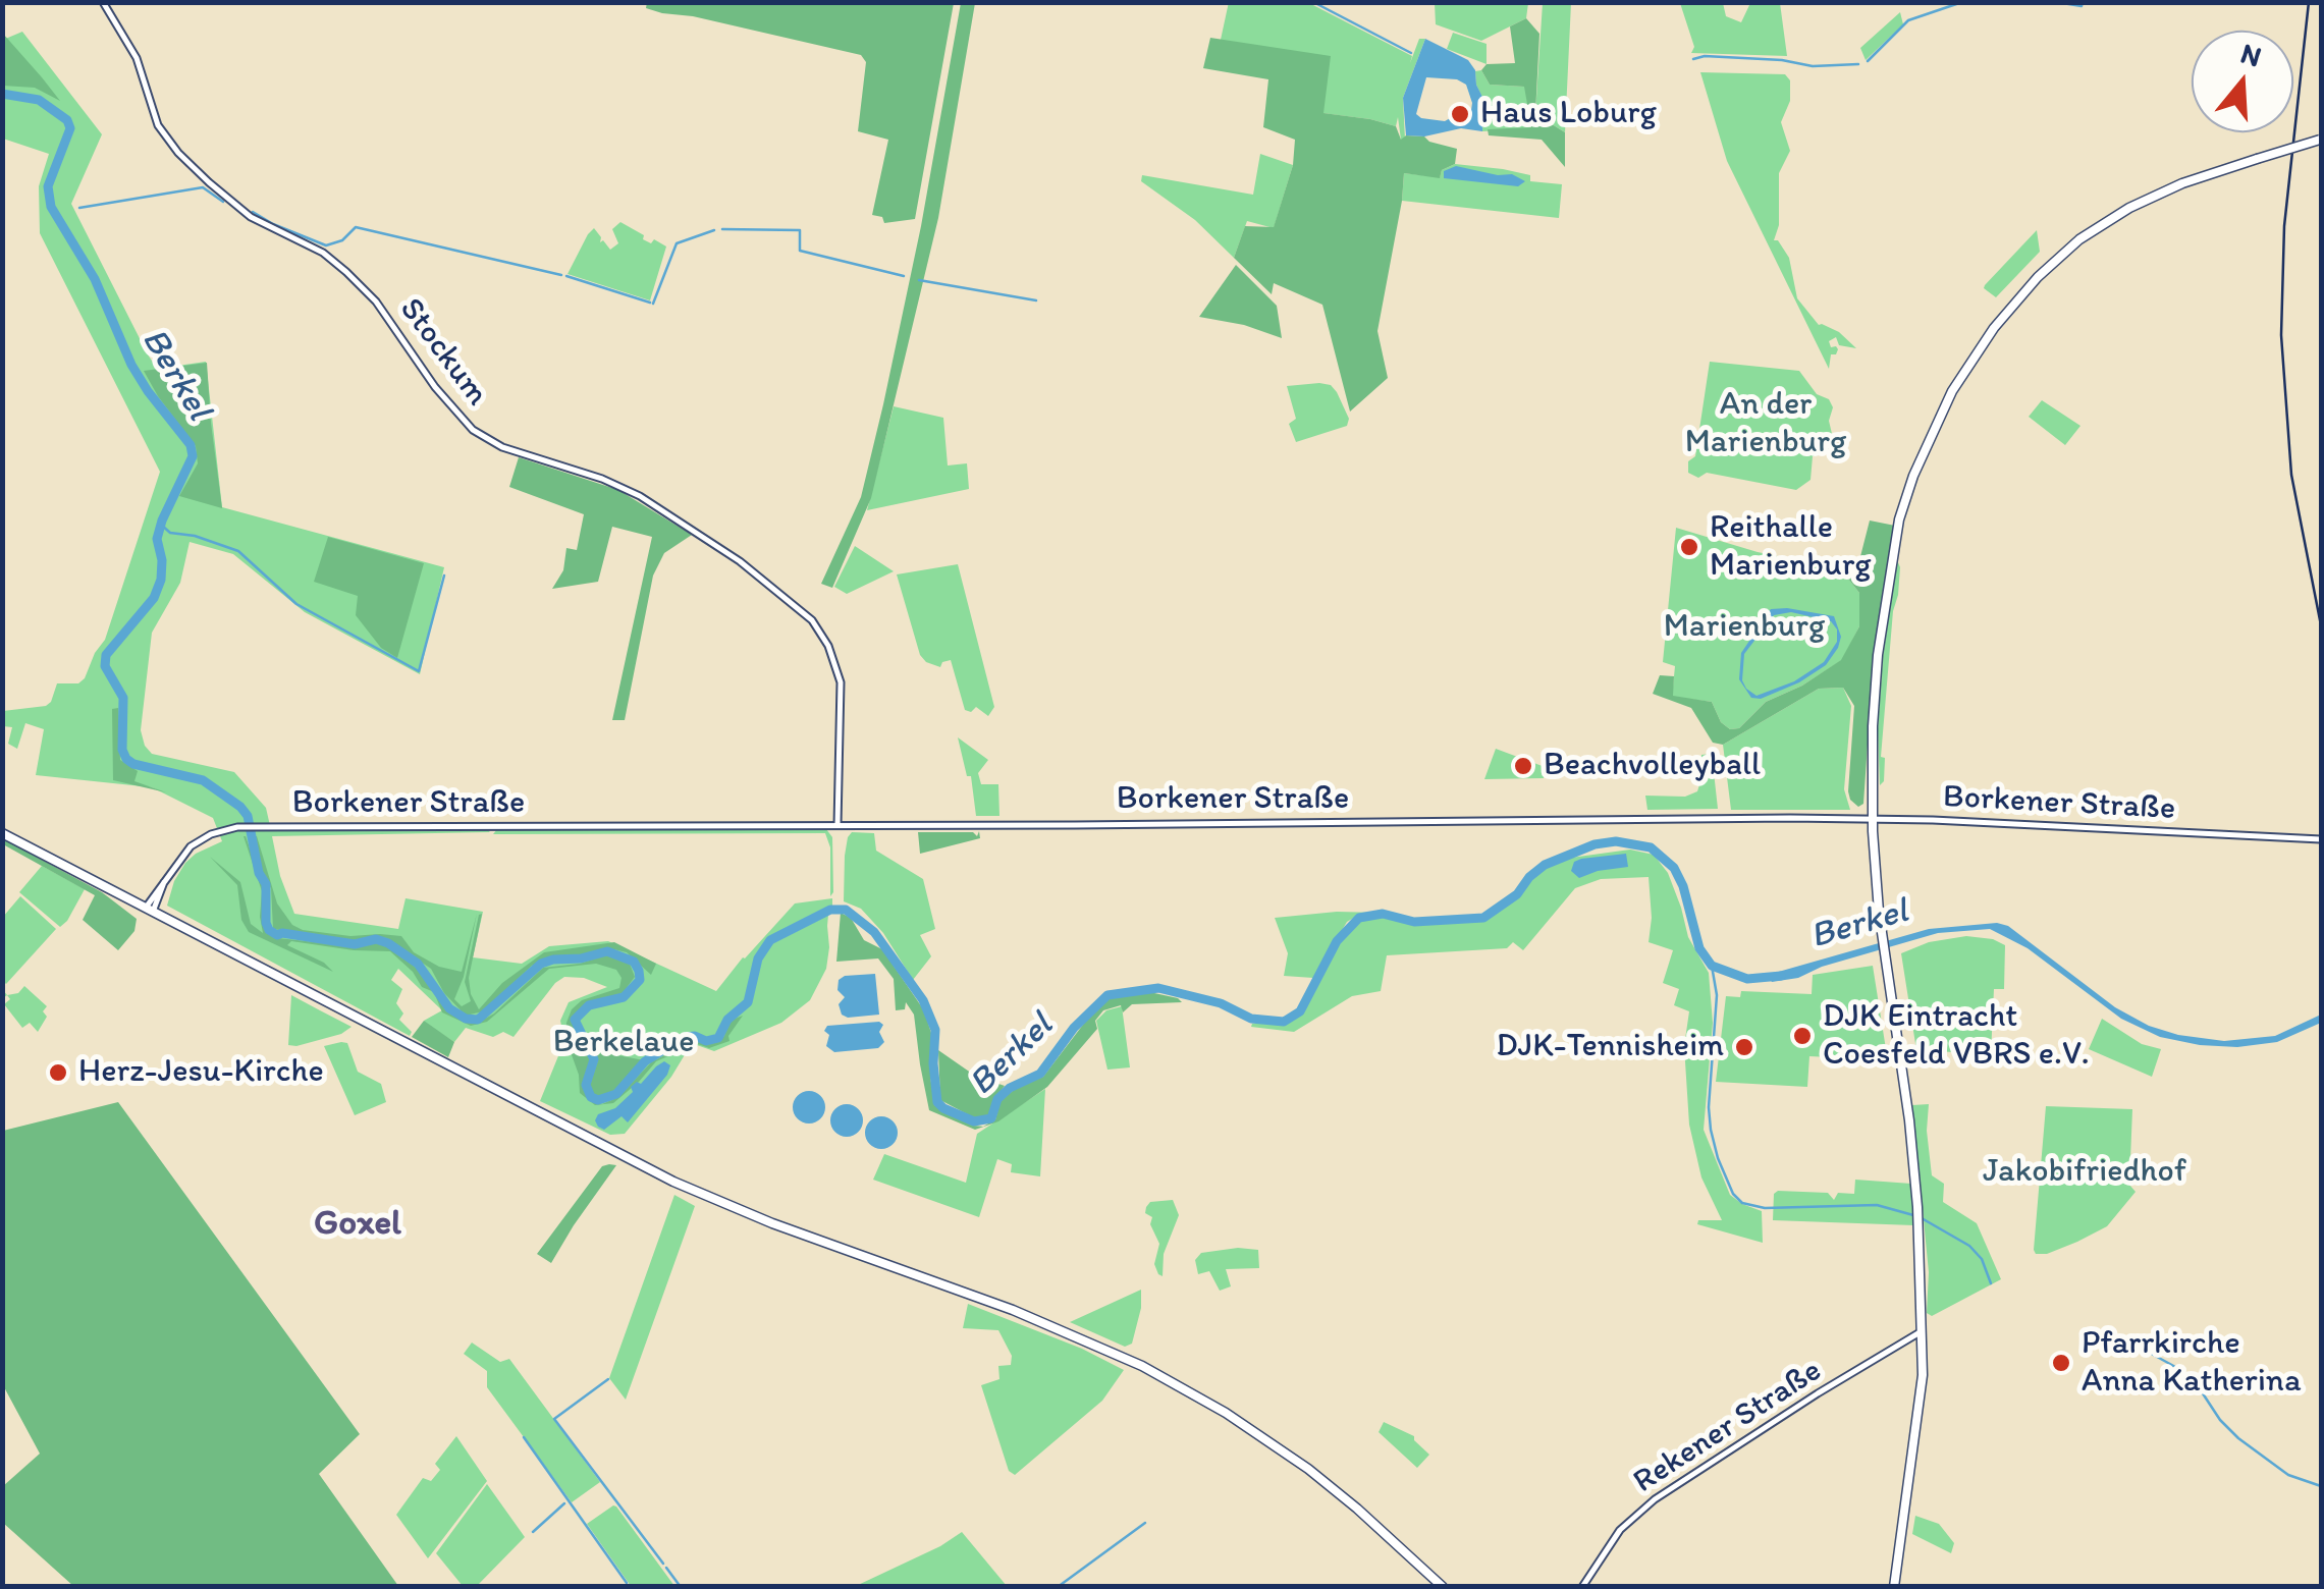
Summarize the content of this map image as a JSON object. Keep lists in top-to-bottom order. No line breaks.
{"streets":{"street":["Stockum","Borkener Straße","Rekener Straße"]},"crossings":[["Stockum","Borkener Straße"]],"districts":["Goxel"],"water":["Berkel"],"parks":["An der Marienburg","Marienburg","Berkelaue","Jakobifriedhof"],"places":["Haus Loburg","Reithalle Marienburg","Beachvolleyball","DJK Eintracht Coesfeld VBRS e.V.","DJK-Tennisheim","Herz-Jesu-Kirche","Pfarrkirche Anna Katherina"],"north":"top"}
